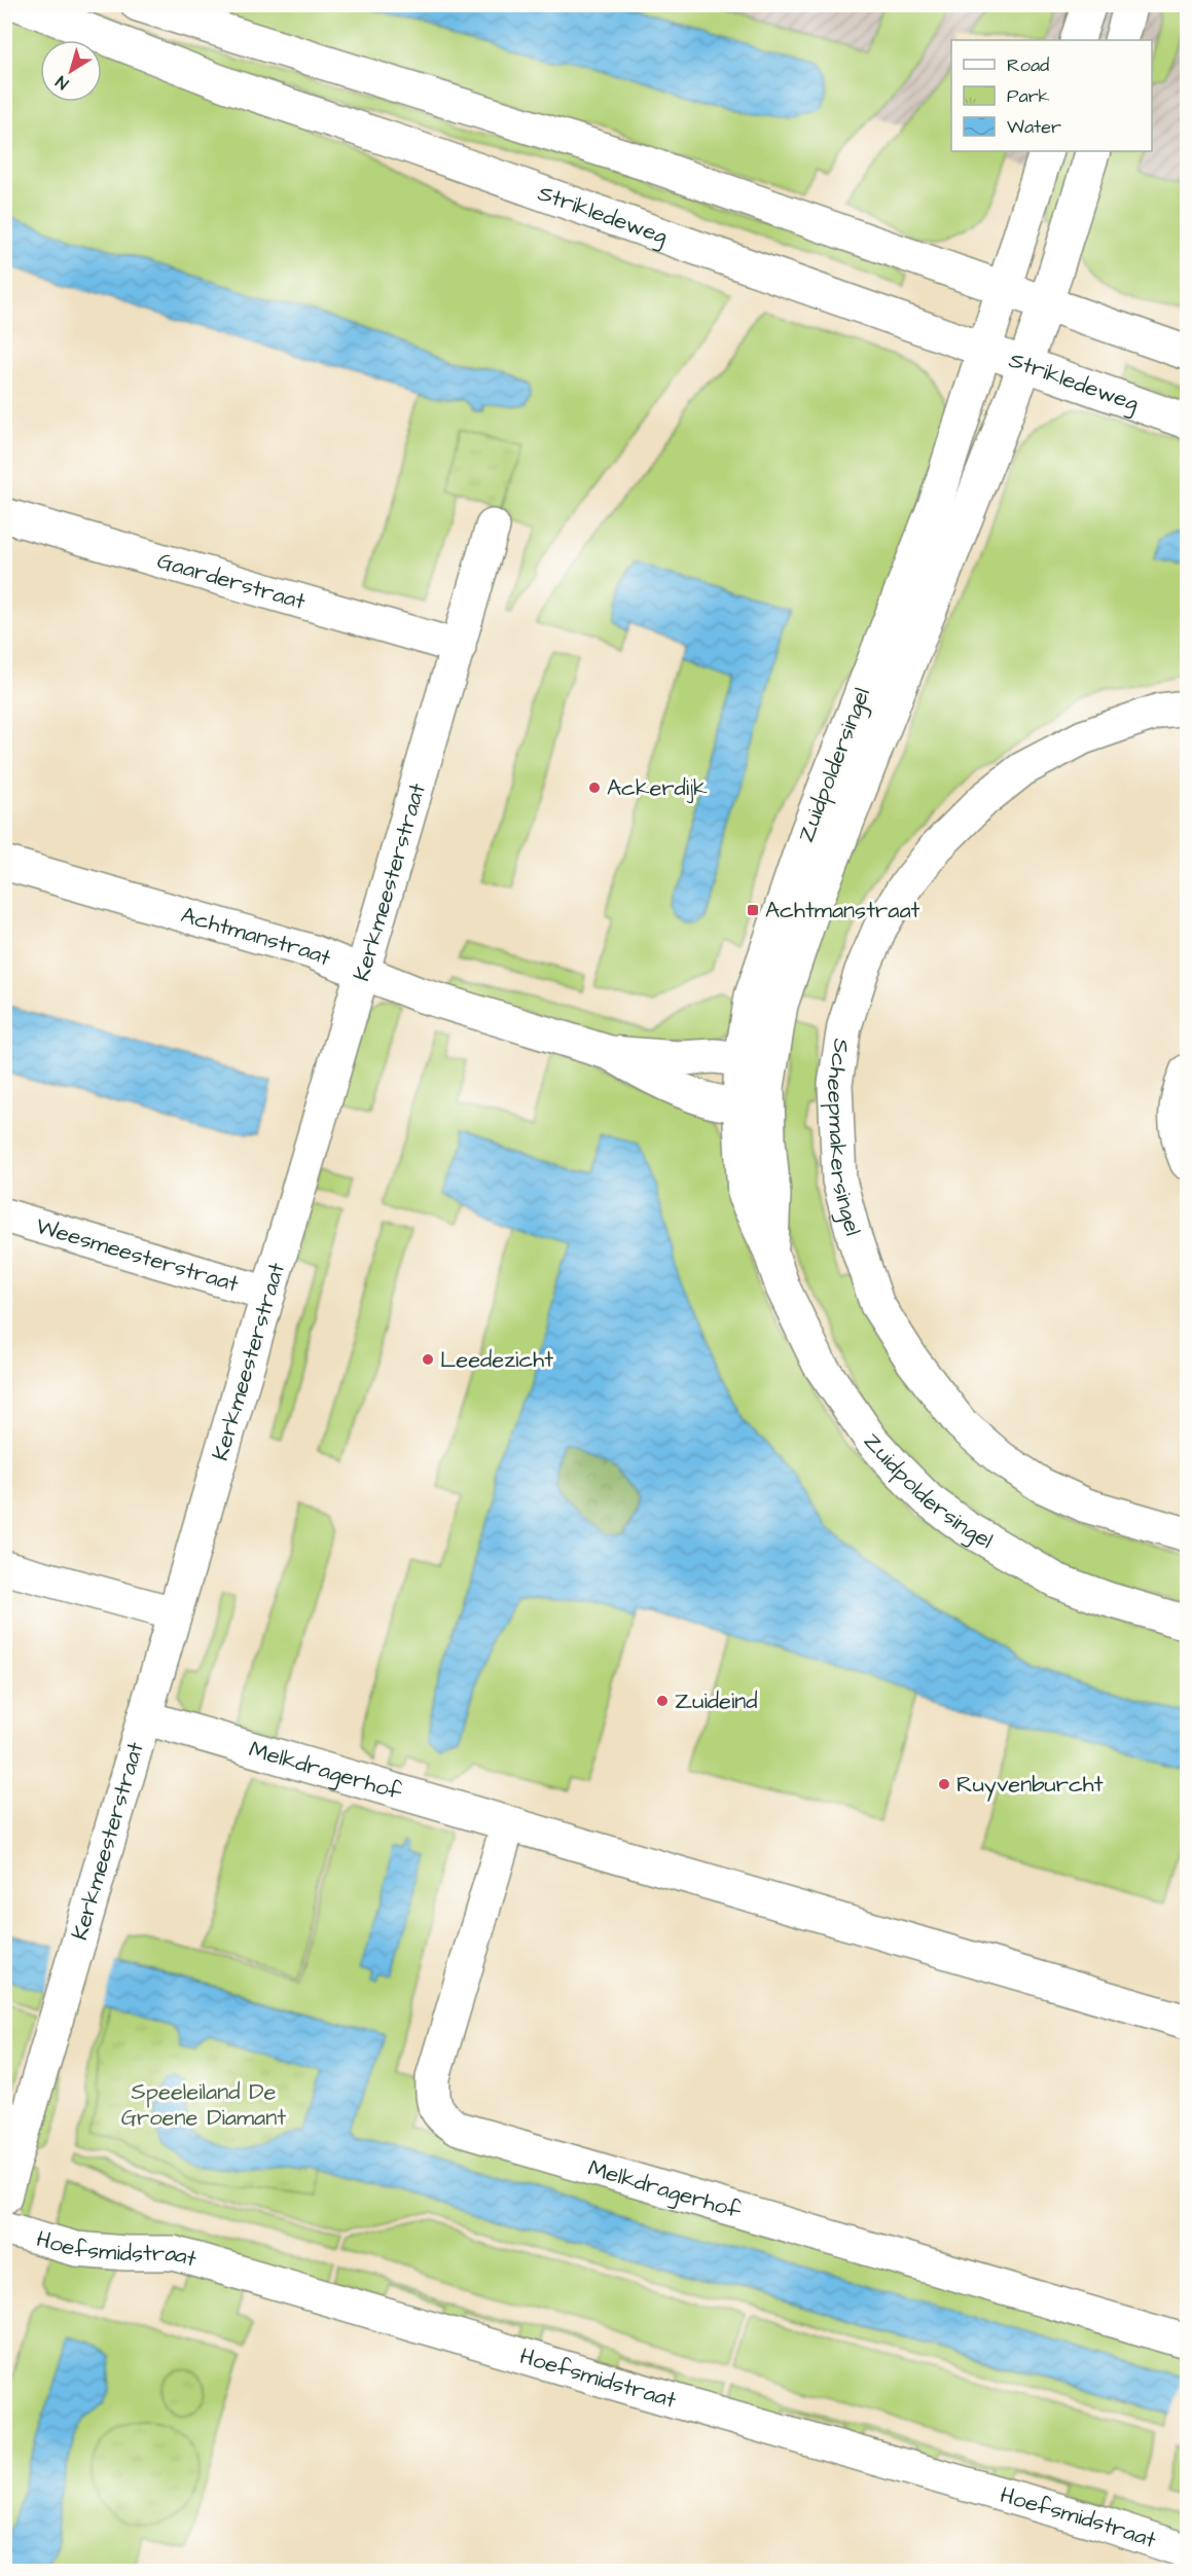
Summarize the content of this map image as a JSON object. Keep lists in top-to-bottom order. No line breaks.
{"streets":{"street":["Strikledeweg","Gaarderstraat","Zuidpoldersingel","Kerkmeesterstraat","Achtmanstraat","Scheepmakersingel","Weesmeesterstraat","Melkdragerhof","Hoefsmidstraat"]},"crossings":[["Strikledeweg","Zuidpoldersingel"],["Gaarderstraat","Kerkmeesterstraat"],["Zuidpoldersingel","Achtmanstraat"],["Kerkmeesterstraat","Achtmanstraat"],["Kerkmeesterstraat","Weesmeesterstraat"],["Kerkmeesterstraat","Melkdragerhof"]],"parks":["Speeleiland De Groene Diamant"],"places":{"other":["Ackerdijk","Leedezicht","Zuideind","Ruyvenburcht"],"transit":["Achtmanstraat"]},"legend":["Road","Park","Water"],"north":"bottom left"}
